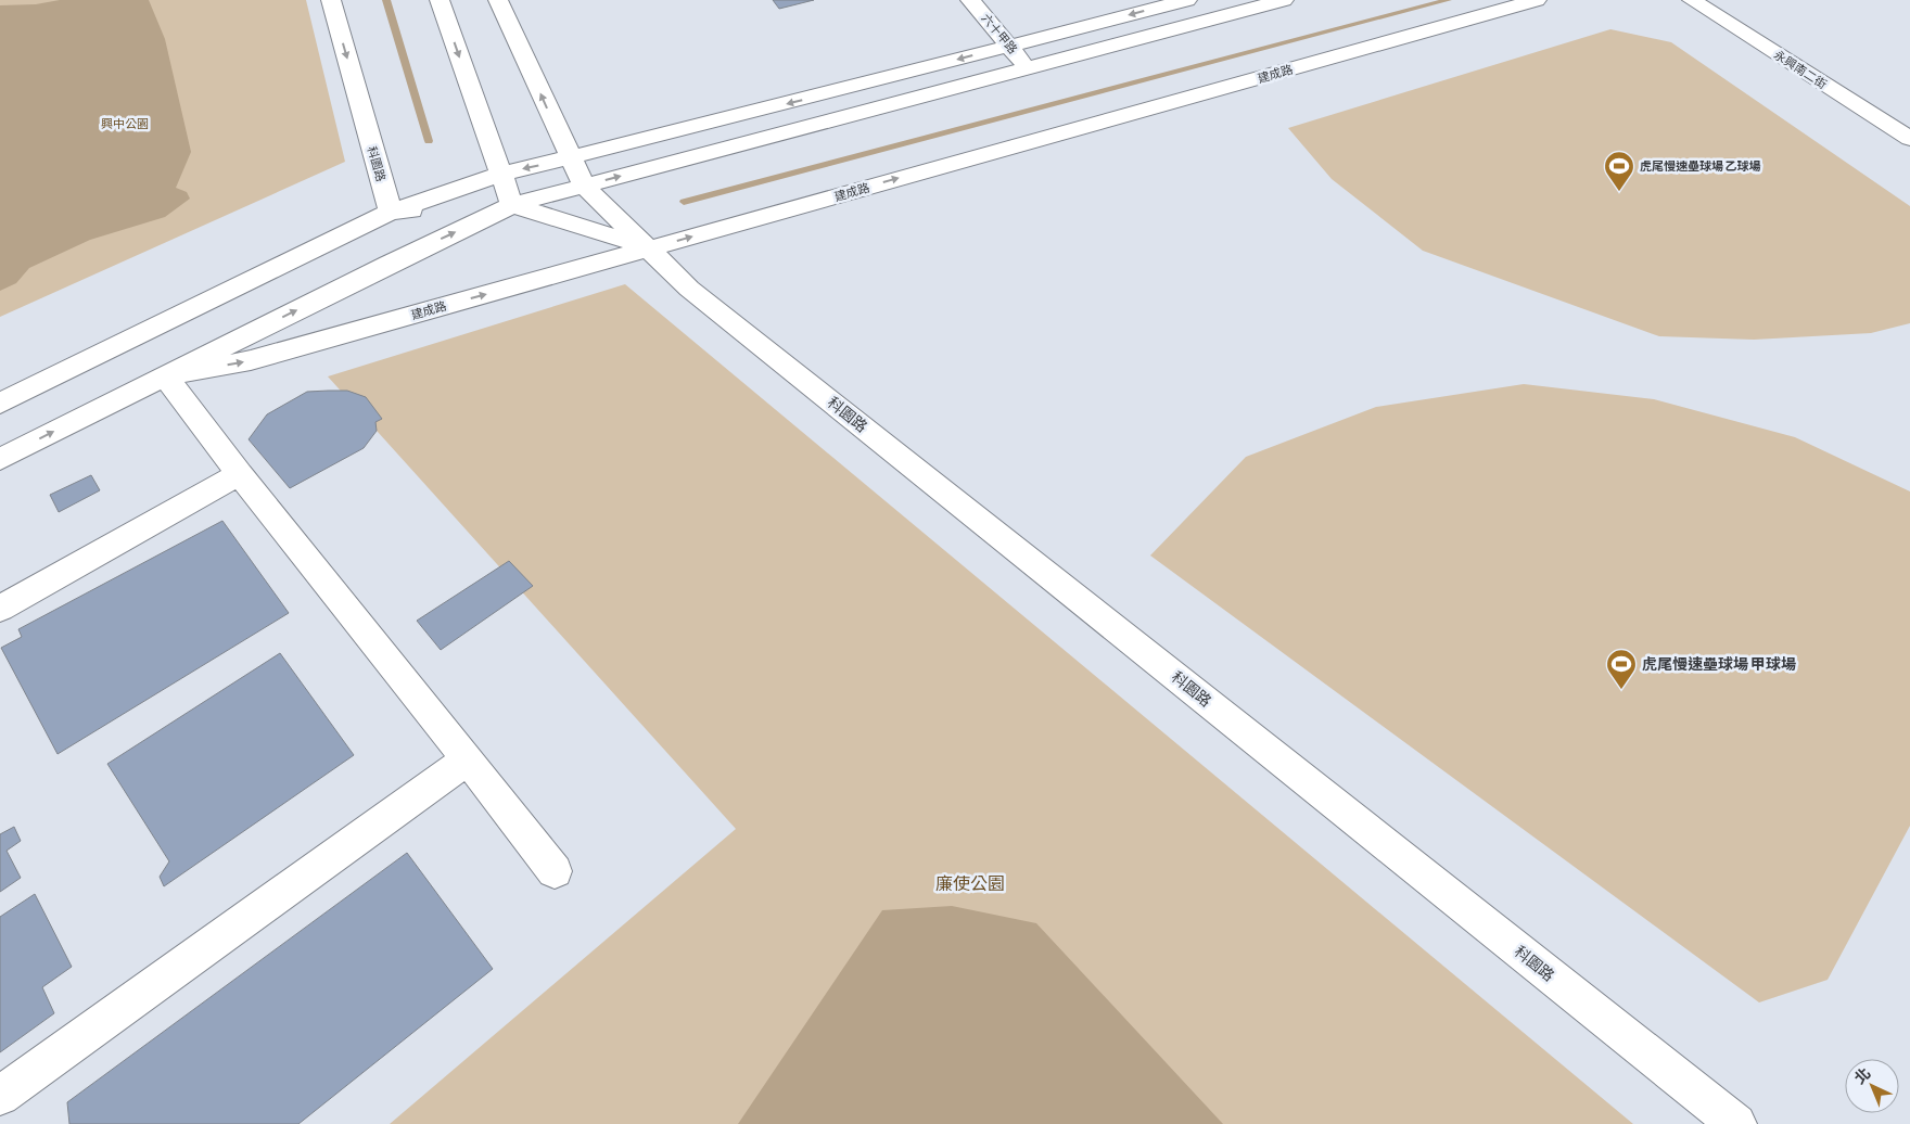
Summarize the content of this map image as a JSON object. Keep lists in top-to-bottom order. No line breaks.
{"streets":{"street":["六十甲路","永興南二街","建成路","科園路"]},"crossings":[["六十甲路","建成路"],["建成路","科園路"]],"parks":["興中公園","廉使公園"],"places":{"sports":["虎尾慢速壘球場 乙球場","虎尾慢速壘球場 甲球場"]},"north":"top left"}
